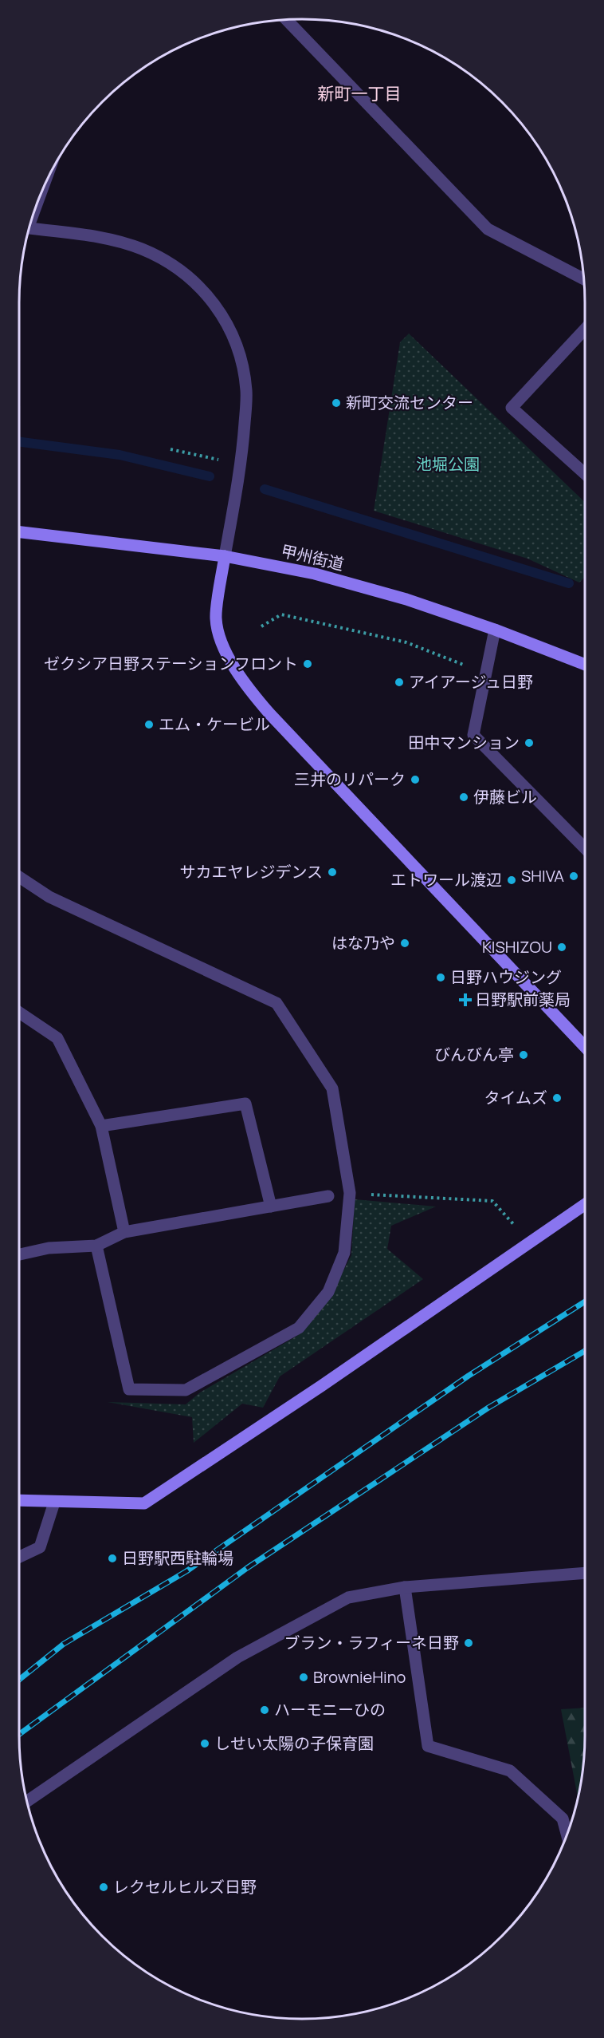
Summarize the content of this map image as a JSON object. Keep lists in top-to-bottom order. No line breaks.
{"streets":{"street":["甲州街道"]},"districts":["新町一丁目"],"parks":["池堀公園"],"places":{"other":["新町交流センター","ゼクシア日野ステーションフロント","アイアージュ日野","エム・ケービル","田中マンション","三井のリパーク","伊藤ビル","サカエヤレジデンス","SHIVA","エトワール渡辺","はな乃や","KISHIZOU","日野ハウジング","びんびん亭","タイムズ","日野駅西駐輪場","ブラン・ラフィーネ日野","BrownieHino","ハーモニーひの","しせい太陽の子保育園","レクセルヒルズ日野"],"health":["日野駅前薬局"]}}
